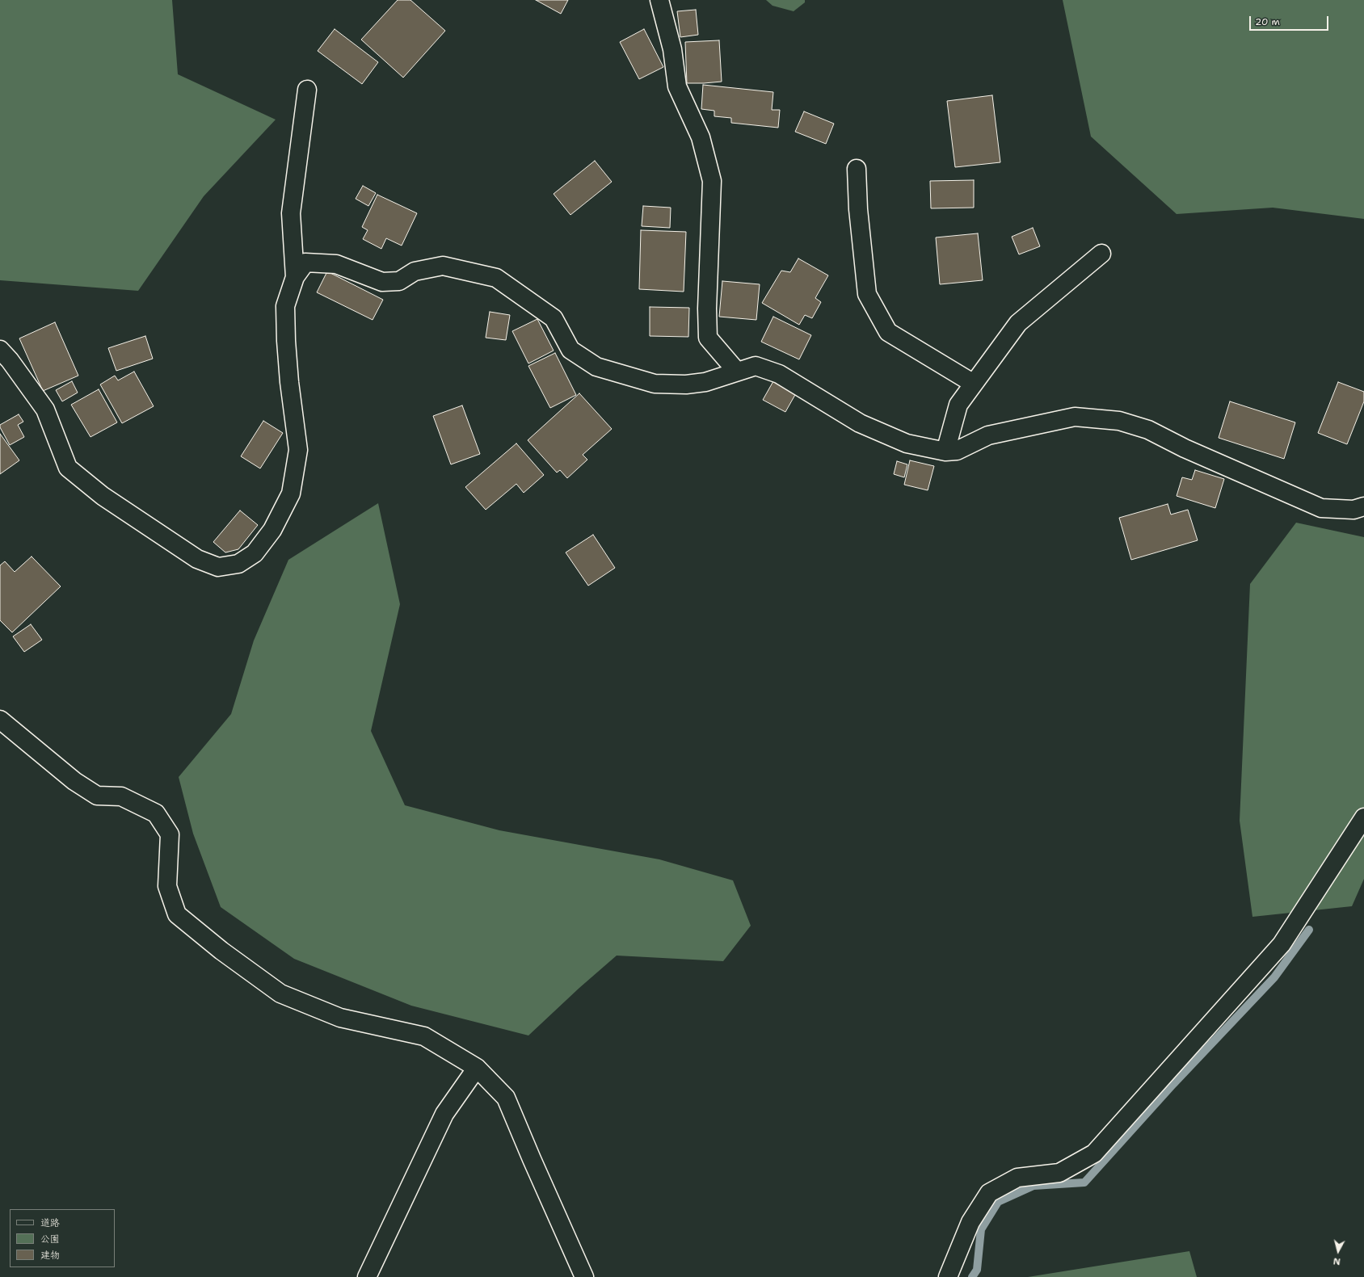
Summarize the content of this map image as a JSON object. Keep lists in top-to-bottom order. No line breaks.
{"legend":["道路","公園","建物"],"scale_bar":"20 m","north":"bottom"}
